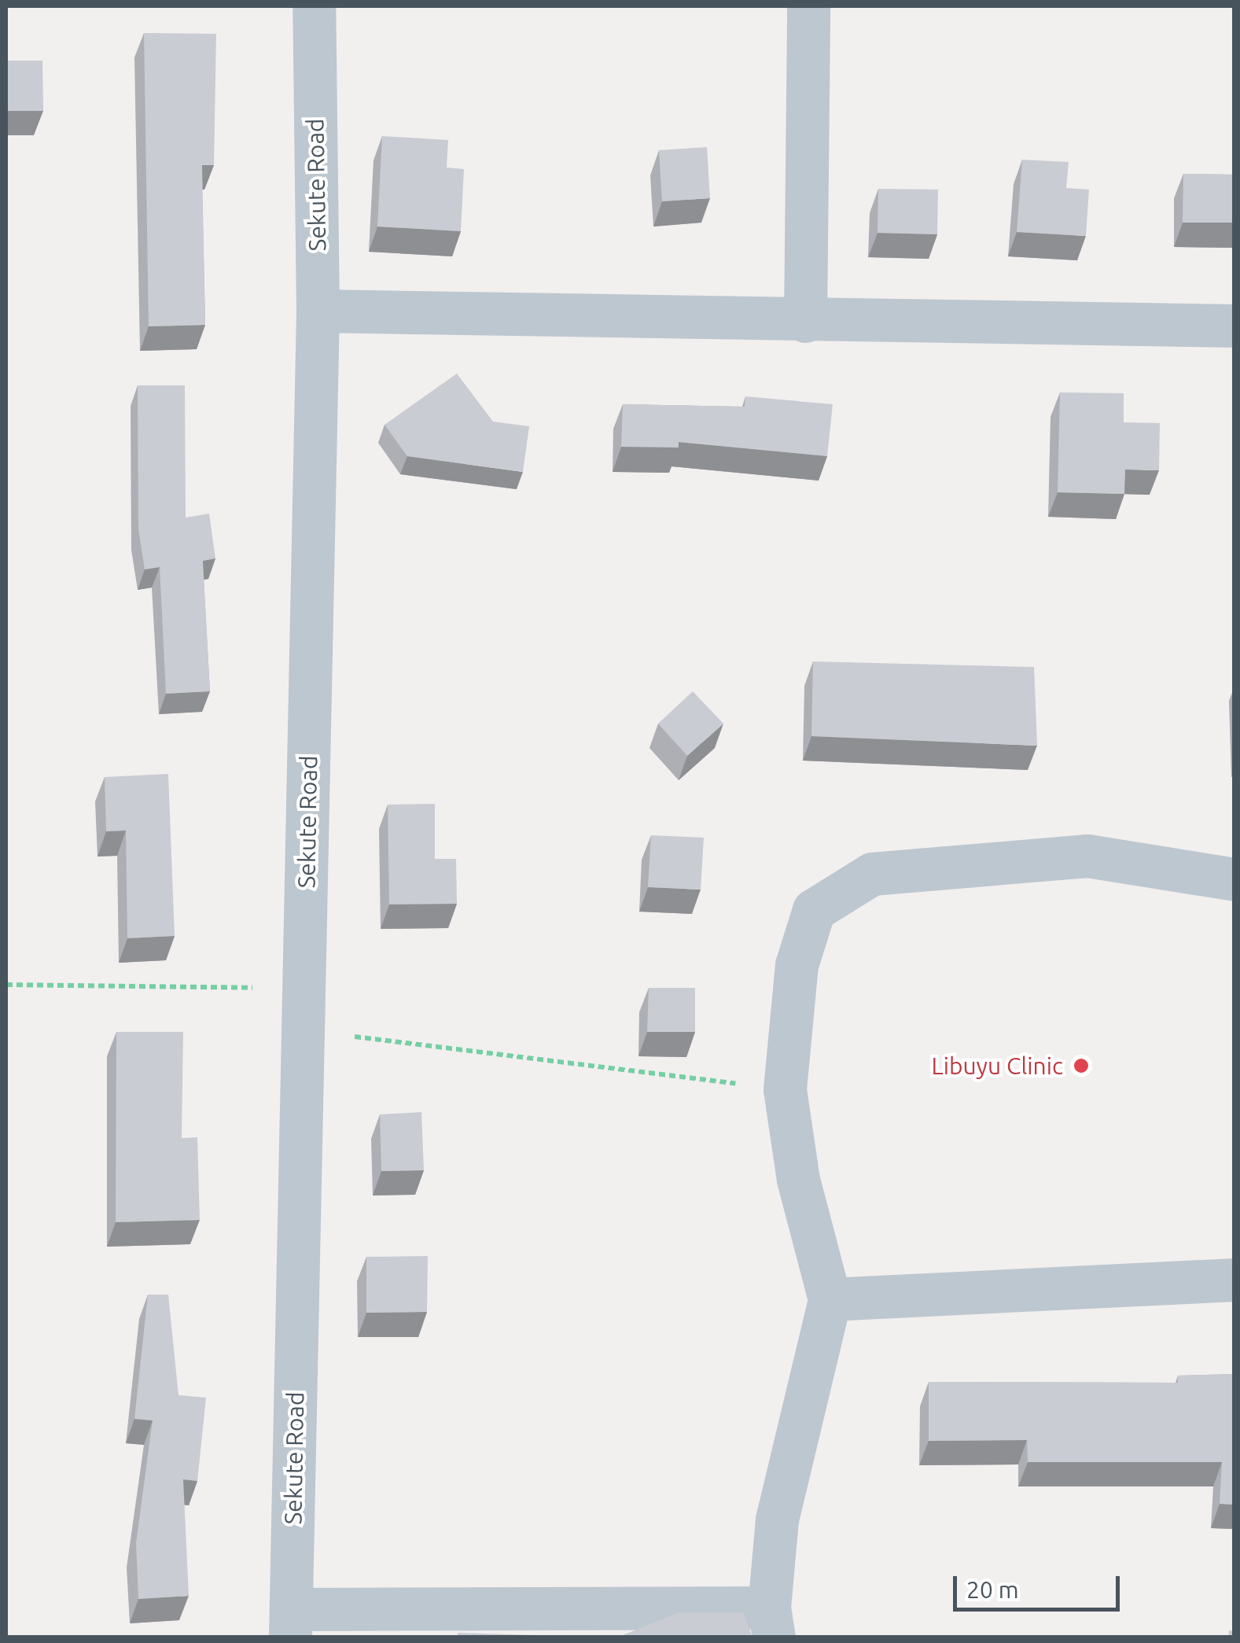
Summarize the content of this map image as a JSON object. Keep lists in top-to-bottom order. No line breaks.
{"streets":{"street":["Sekute Road"]},"places":["Libuyu Clinic"],"scale_bar":"20 m"}
